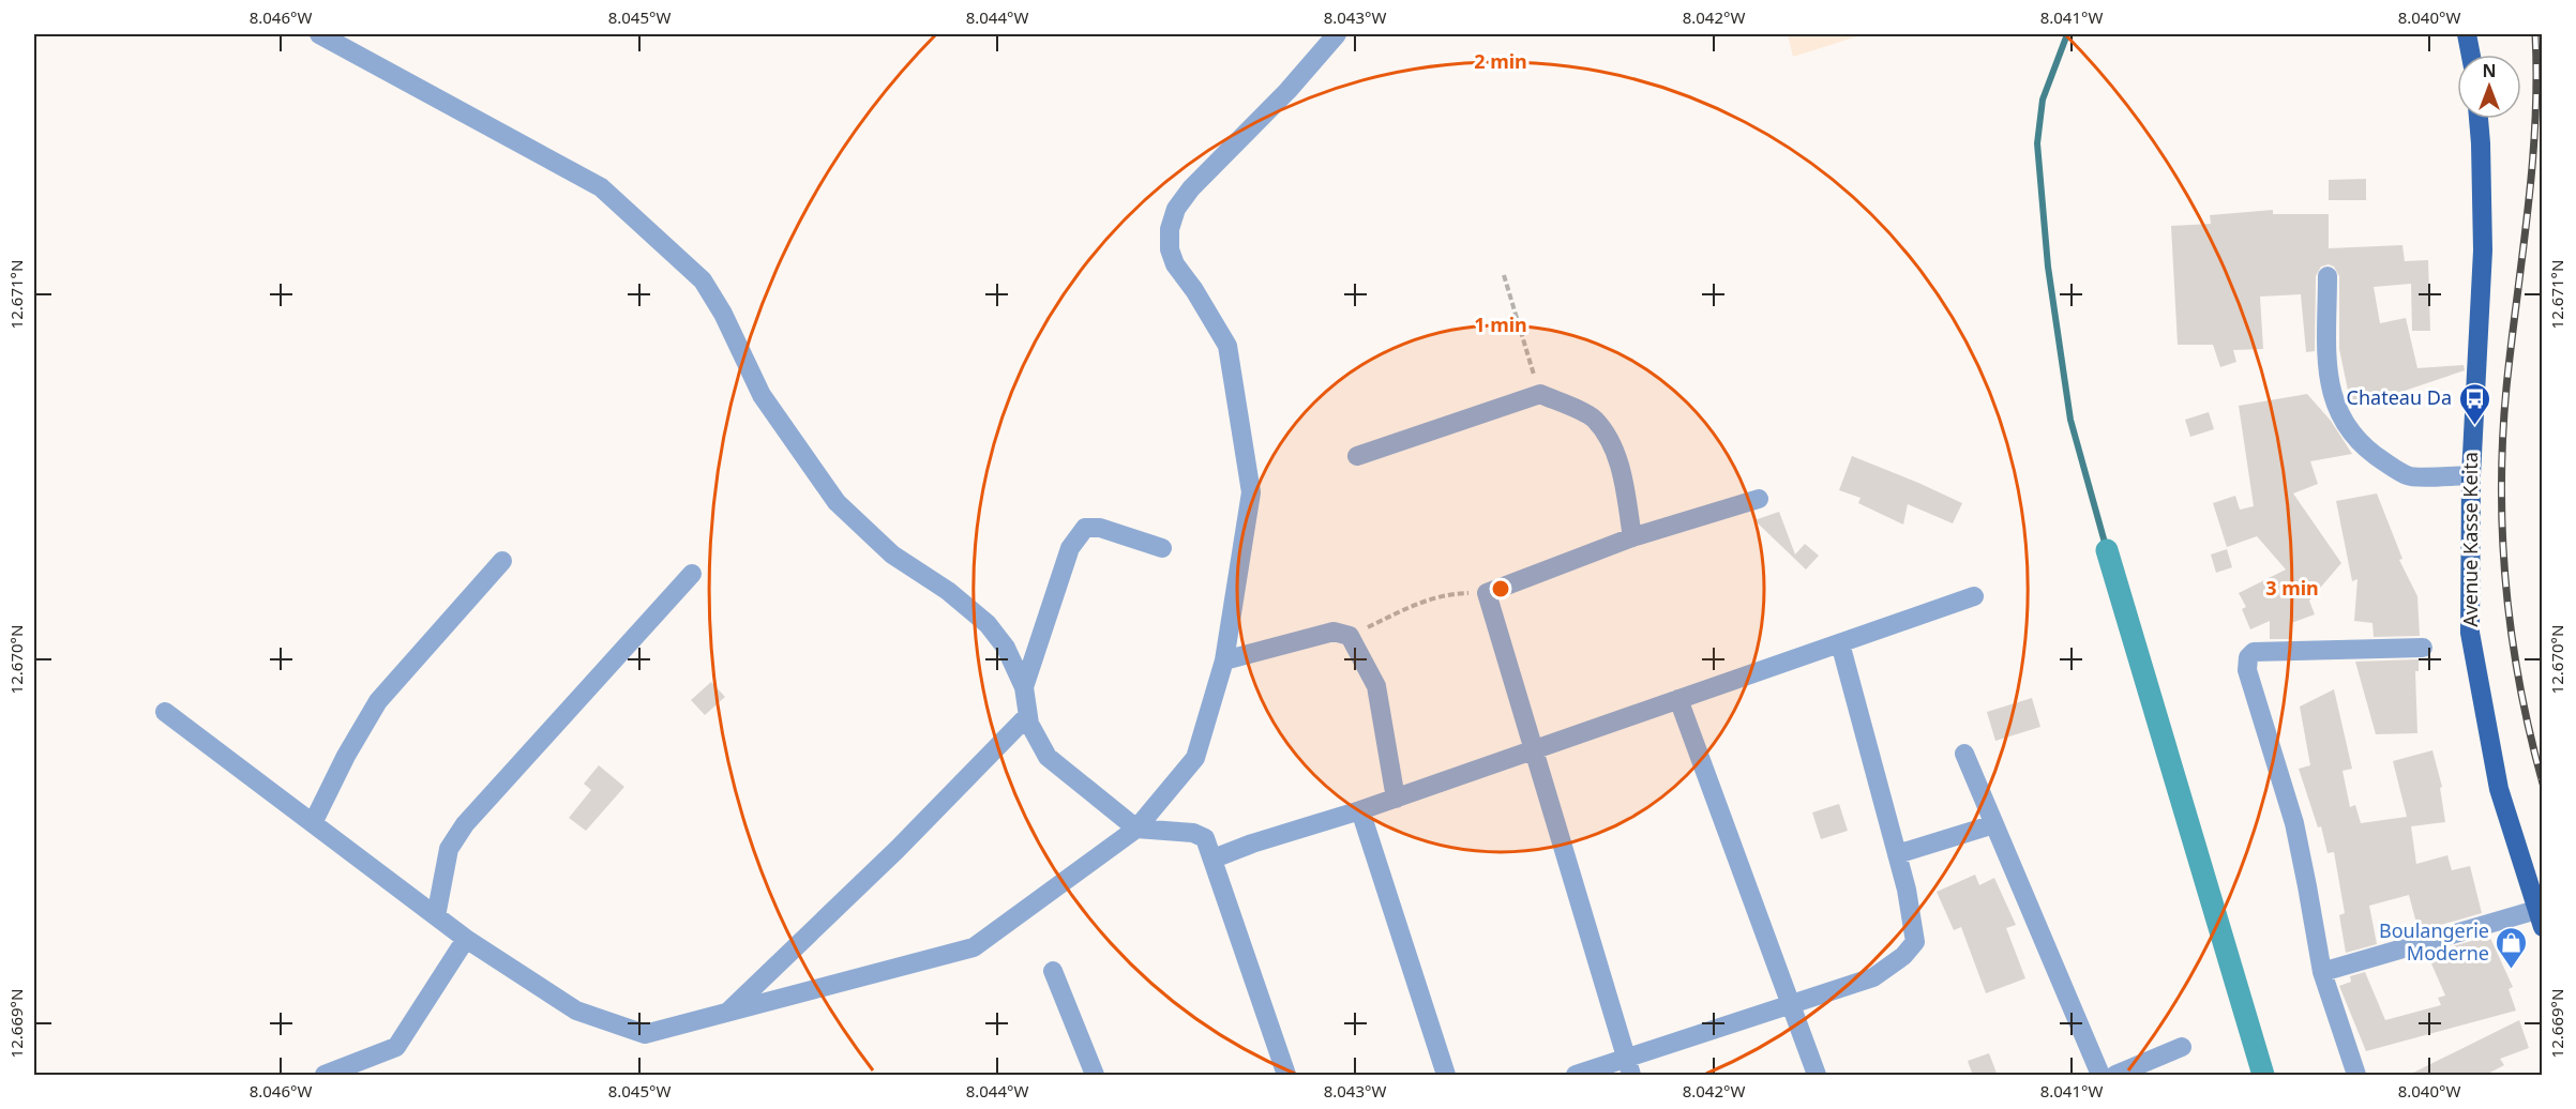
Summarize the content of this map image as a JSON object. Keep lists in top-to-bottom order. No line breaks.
{"streets":{"main road":["Avenue Kasse Keita"]},"places":{"bus stop":["Chateau Da"],"shop":["Boulangerie Moderne"]},"north":"top","coordinates":["8.046°W","8.045°W","8.044°W","8.043°W","8.042°W","8.041°W","8.040°W","12.671°N","12.670°N","12.669°N"],"rings":["2 min","1 min","3 min"]}
